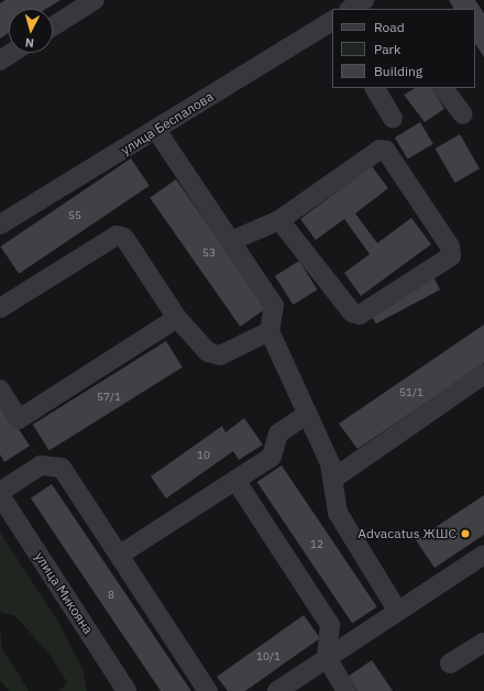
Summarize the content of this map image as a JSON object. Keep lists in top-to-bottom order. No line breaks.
{"streets":{"street":["улица Беспалова","улица Микояна"]},"places":["Advacatus ЖШС"],"house_numbers":["55","53","51/1","57/1","10","12","8","10/1"],"legend":["Road","Park","Building"],"north":"bottom"}
